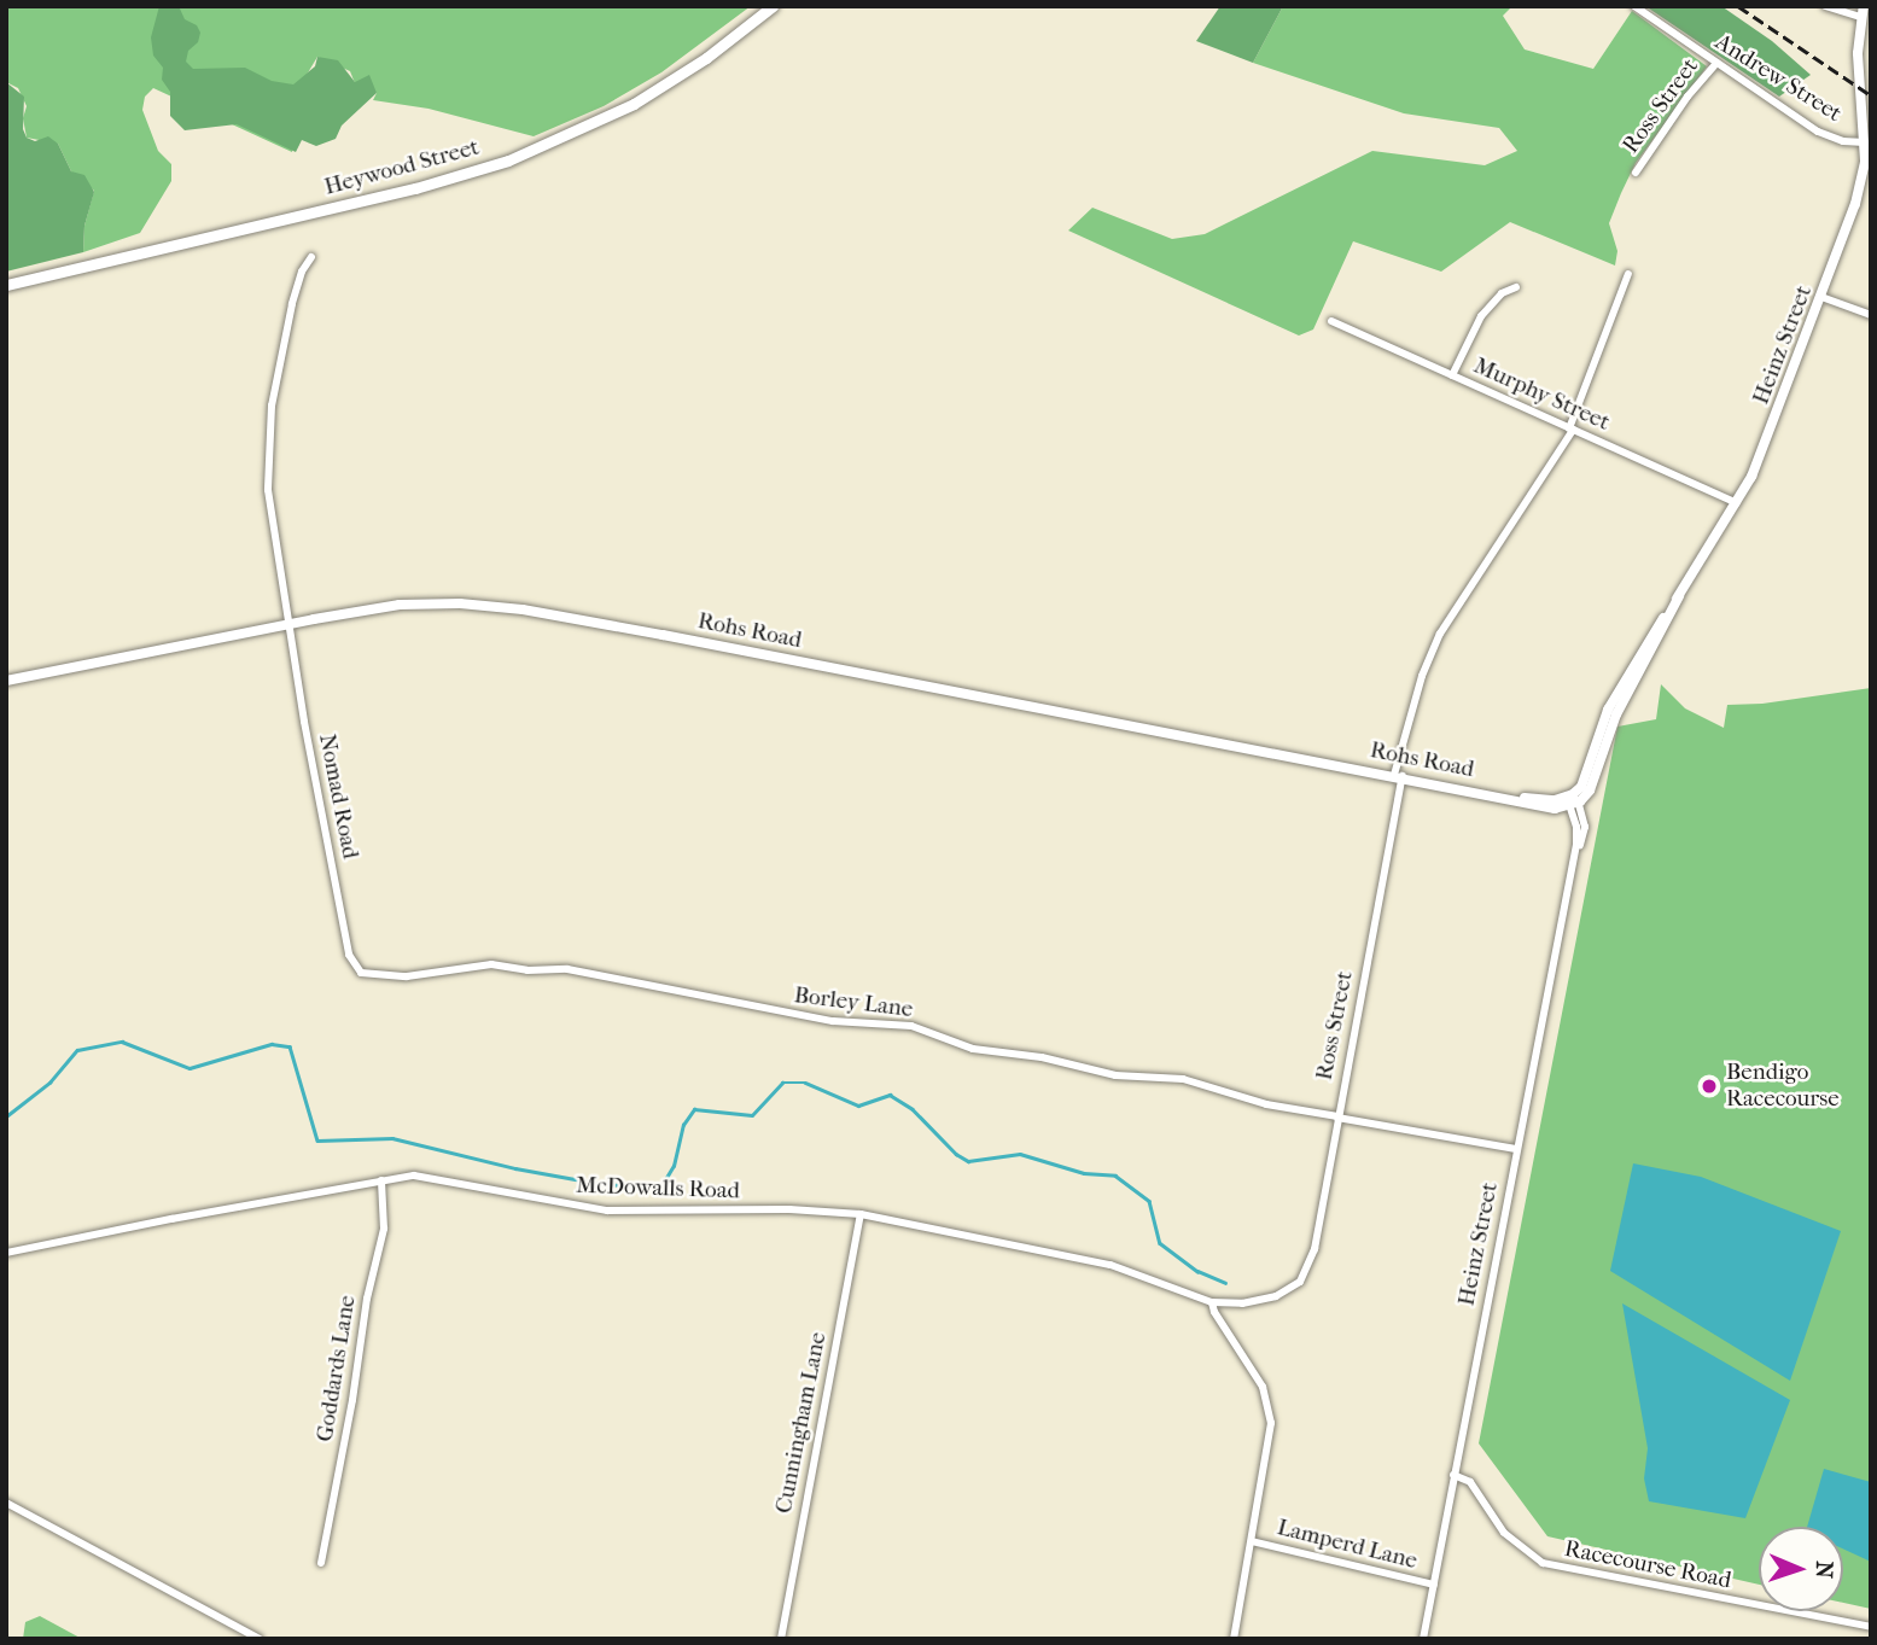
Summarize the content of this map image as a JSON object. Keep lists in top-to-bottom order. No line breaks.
{"streets":{"main road":["Heywood Street"],"street":["Andrew Street","Ross Street","Heinz Street","Murphy Street","Rohs Road","Nomad Road","Borley Lane","McDowalls Road","Goddards Lane","Cunningham Lane","Lamperd Lane","Racecourse Road"]},"crossings":[["Andrew Street","Ross Street"],["Andrew Street","Heinz Street"],["Ross Street","Murphy Street"],["Ross Street","Rohs Road"],["Ross Street","Borley Lane"],["Ross Street","McDowalls Road"],["Heinz Street","Murphy Street"],["Heinz Street","Rohs Road"],["Heinz Street","Borley Lane"],["Heinz Street","Lamperd Lane"],["Heinz Street","Racecourse Road"],["Rohs Road","Nomad Road"],["Nomad Road","Borley Lane"],["McDowalls Road","Goddards Lane"],["McDowalls Road","Cunningham Lane"]],"places":["Bendigo Racecourse"],"north":"right"}
